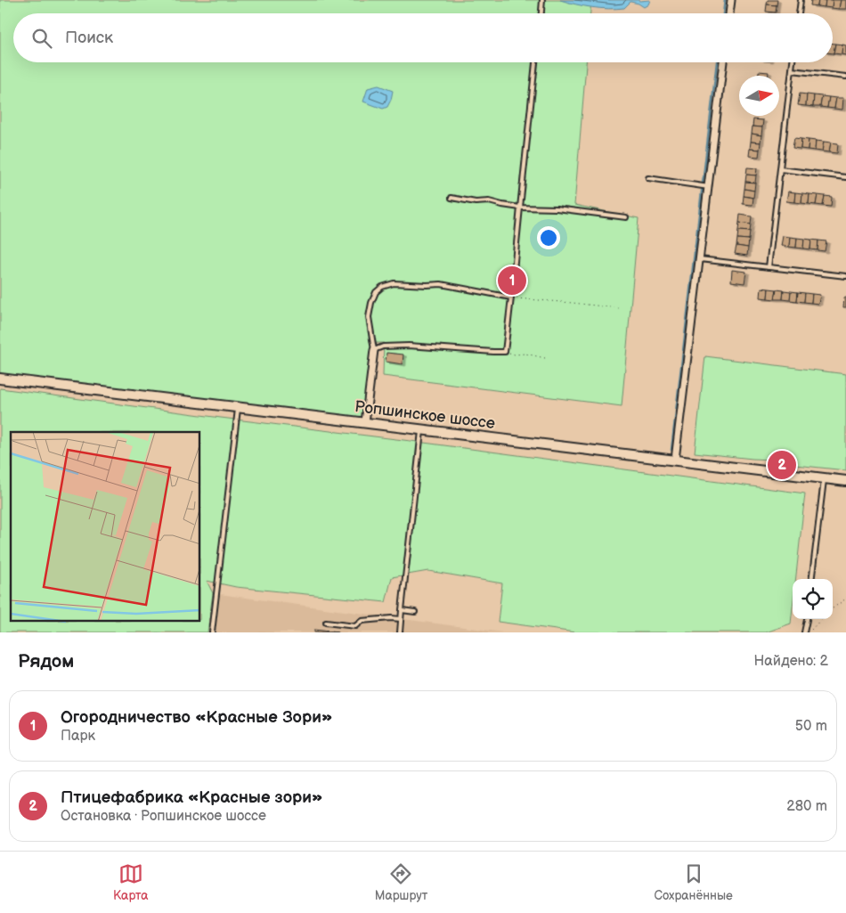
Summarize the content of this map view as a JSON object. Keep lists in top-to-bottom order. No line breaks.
{"streets":{"main road":["Ропшинское шоссе"]},"north":"right","page":{"search":"Поиск","pins":["1","2"],"heading":["Рядом","Найдено: 2"],"list":[{"mark":"1","name":"Огородничество «Красные Зори»","note":"Парк","value":"50 m"},{"mark":"2","name":"Птицефабрика «Красные зори»","note":"Остановка · Ропшинское шоссе","value":"280 m"}],"nav":["Карта","Маршрут","Сохранённые"]}}
